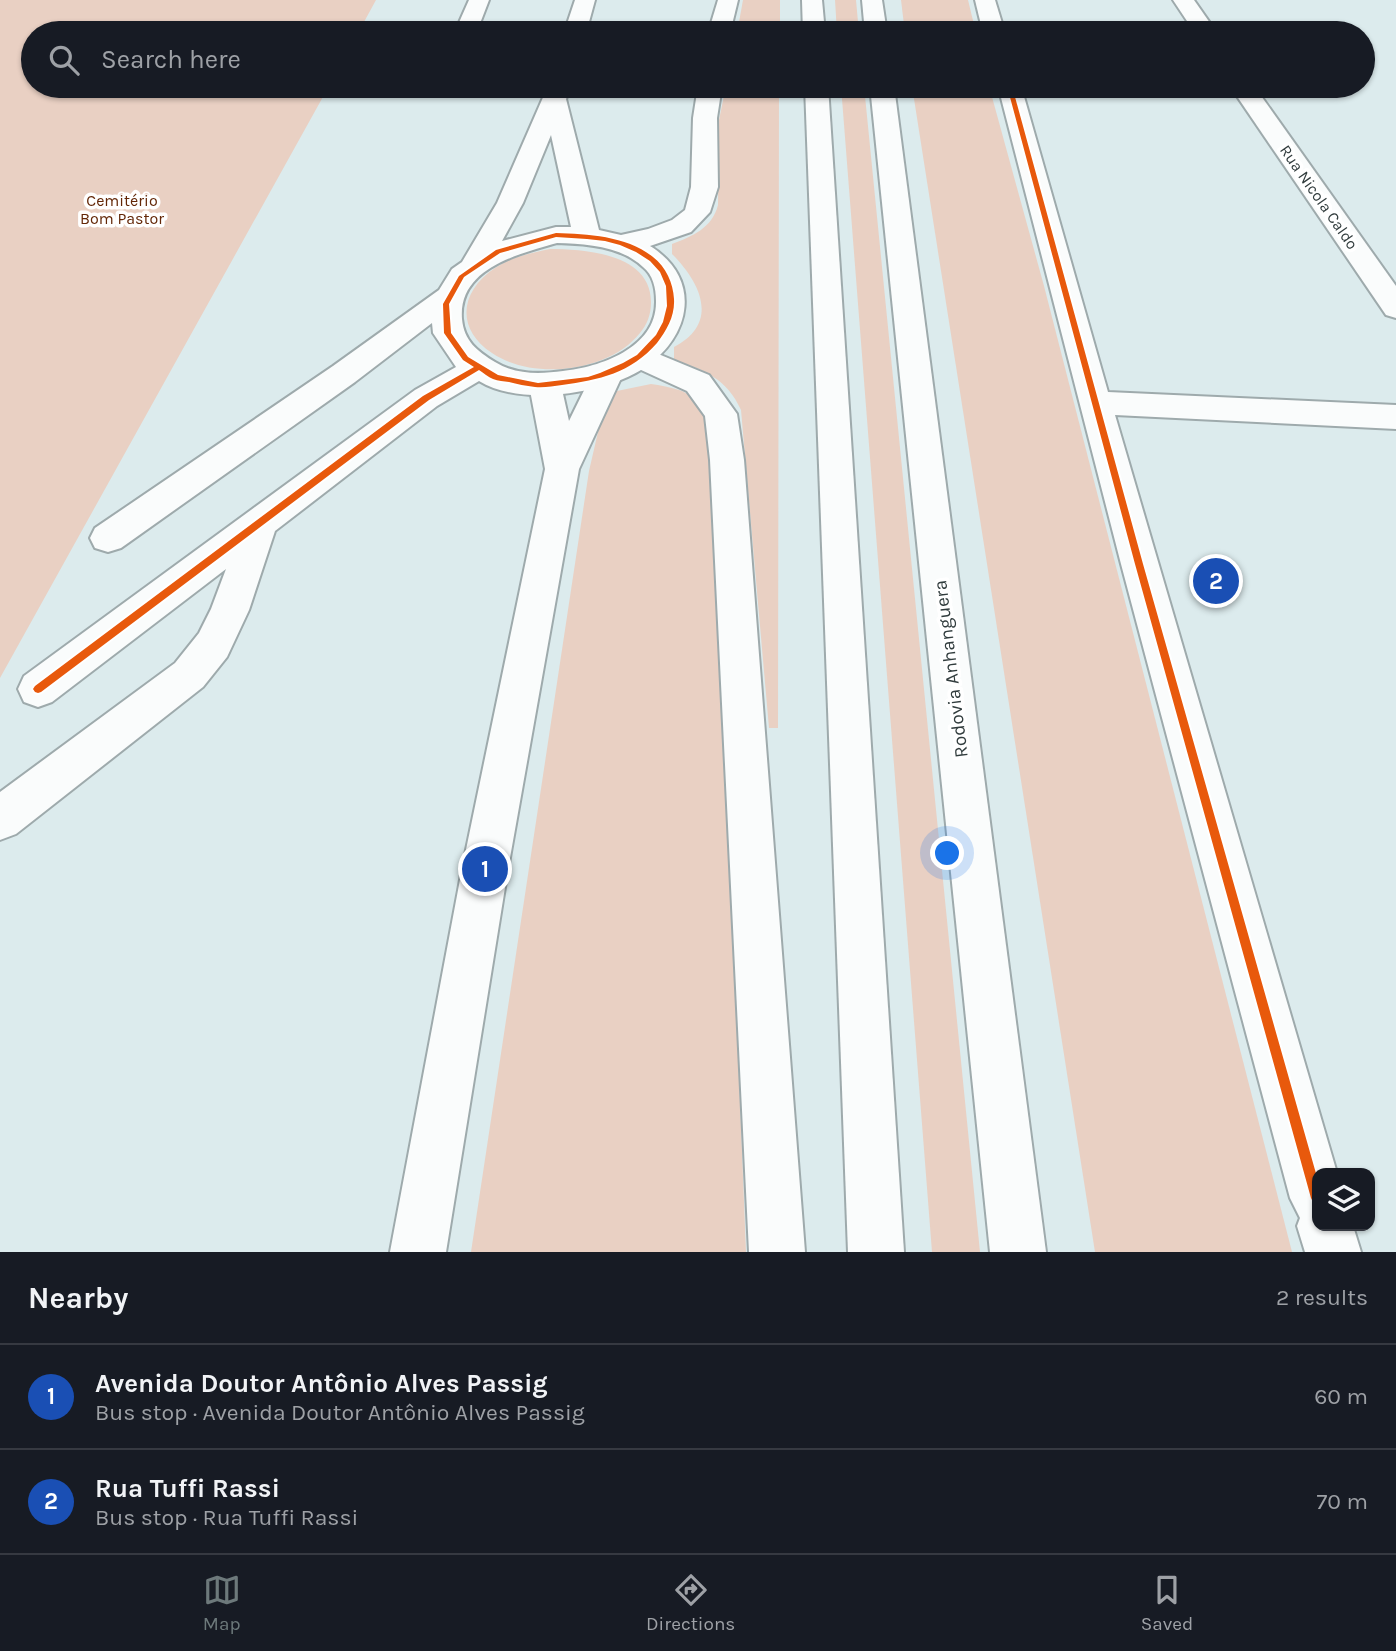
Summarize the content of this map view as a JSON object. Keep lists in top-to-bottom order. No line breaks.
{"streets":{"main road":["Rua Nicola Caldo","Rodovia Anhanguera"]},"parks":["Cemitério Bom Pastor"],"page":{"search":"Search here","pins":["2","1"],"heading":["Nearby","2 results"],"list":[{"mark":"1","name":"Avenida Doutor Antônio Alves Passig","note":"Bus stop · Avenida Doutor Antônio Alves Passig","value":"60 m"},{"mark":"2","name":"Rua Tuffi Rassi","note":"Bus stop · Rua Tuffi Rassi","value":"70 m"}],"nav":["Map","Directions","Saved"]}}
